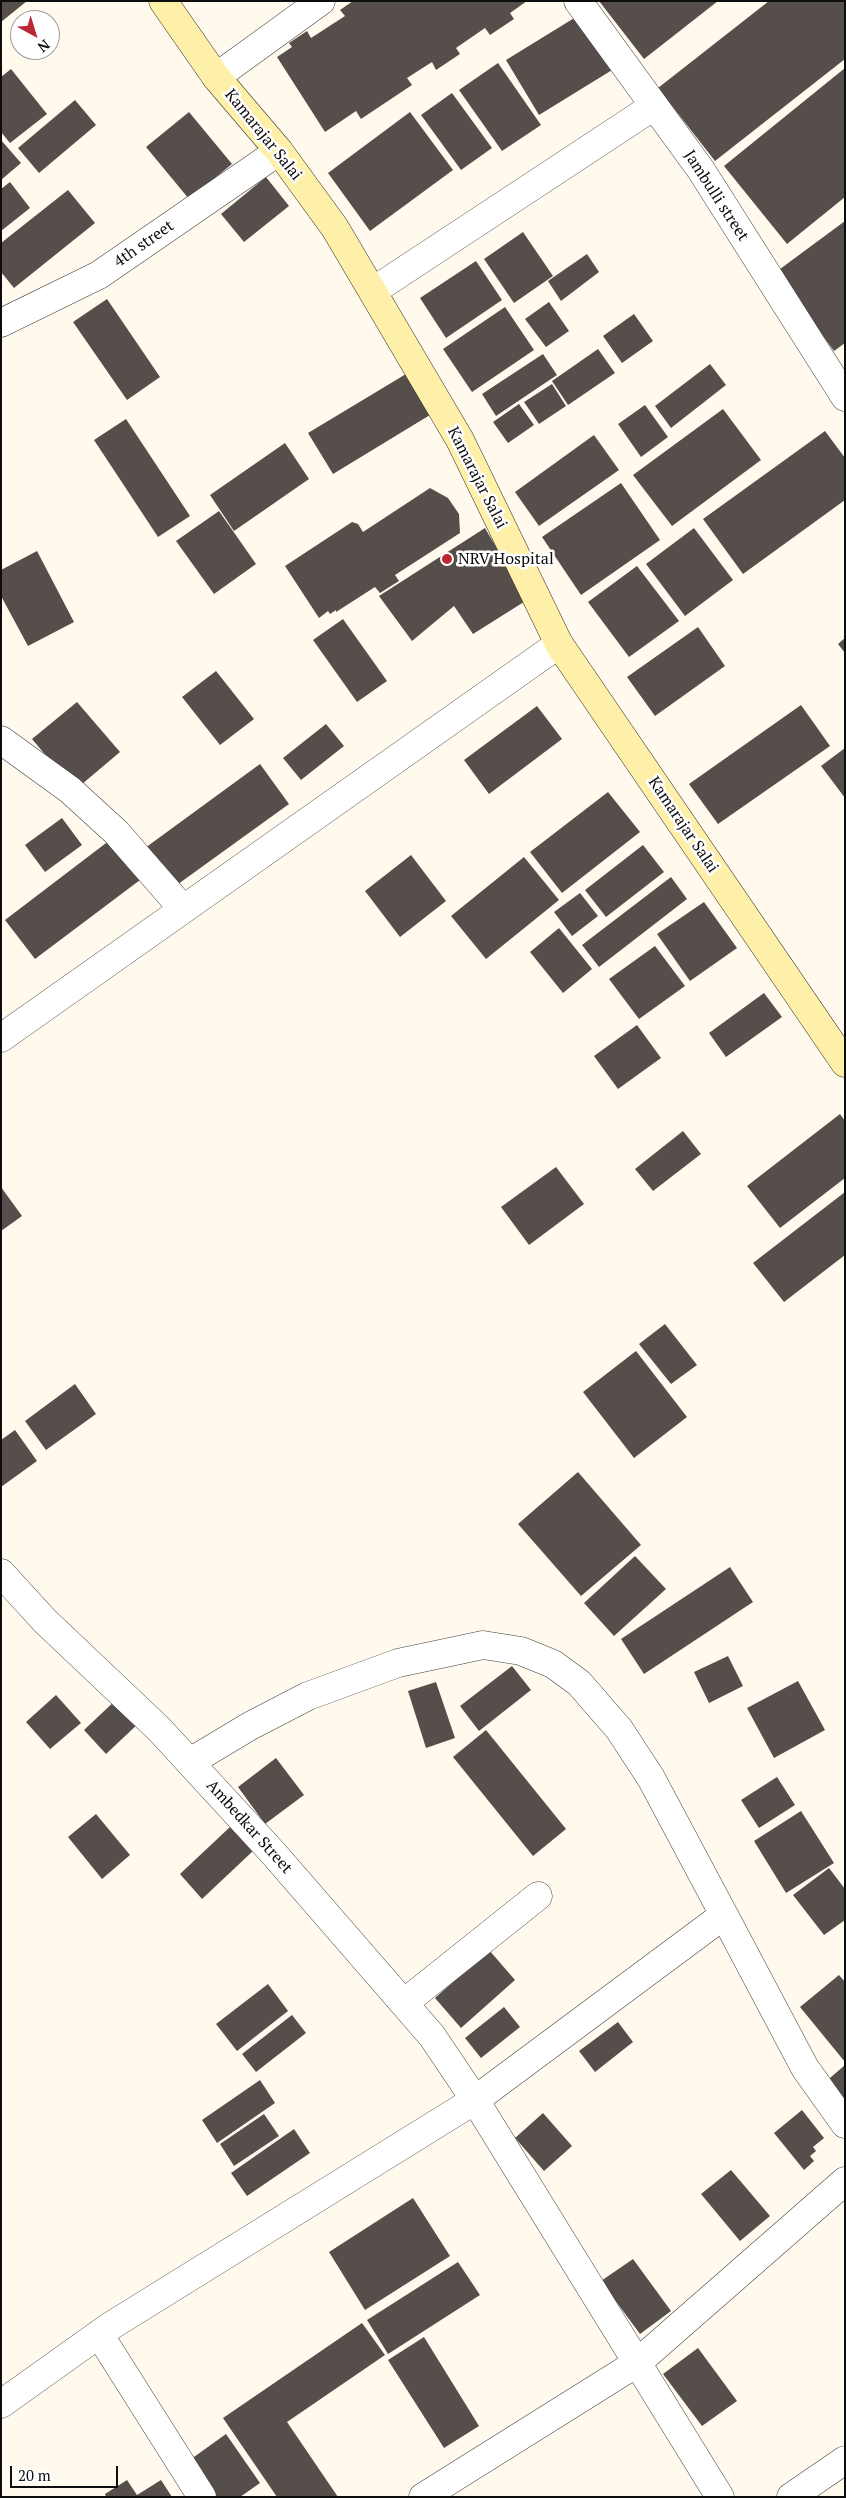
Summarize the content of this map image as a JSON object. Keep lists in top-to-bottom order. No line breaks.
{"streets":{"street":["Kamarajar Salai","Jambulli street","4th street","Ambedkar Street"]},"crossings":[["Kamarajar Salai","4th street"]],"places":["NRV Hospital"],"scale_bar":"20 m","north":"bottom right"}
